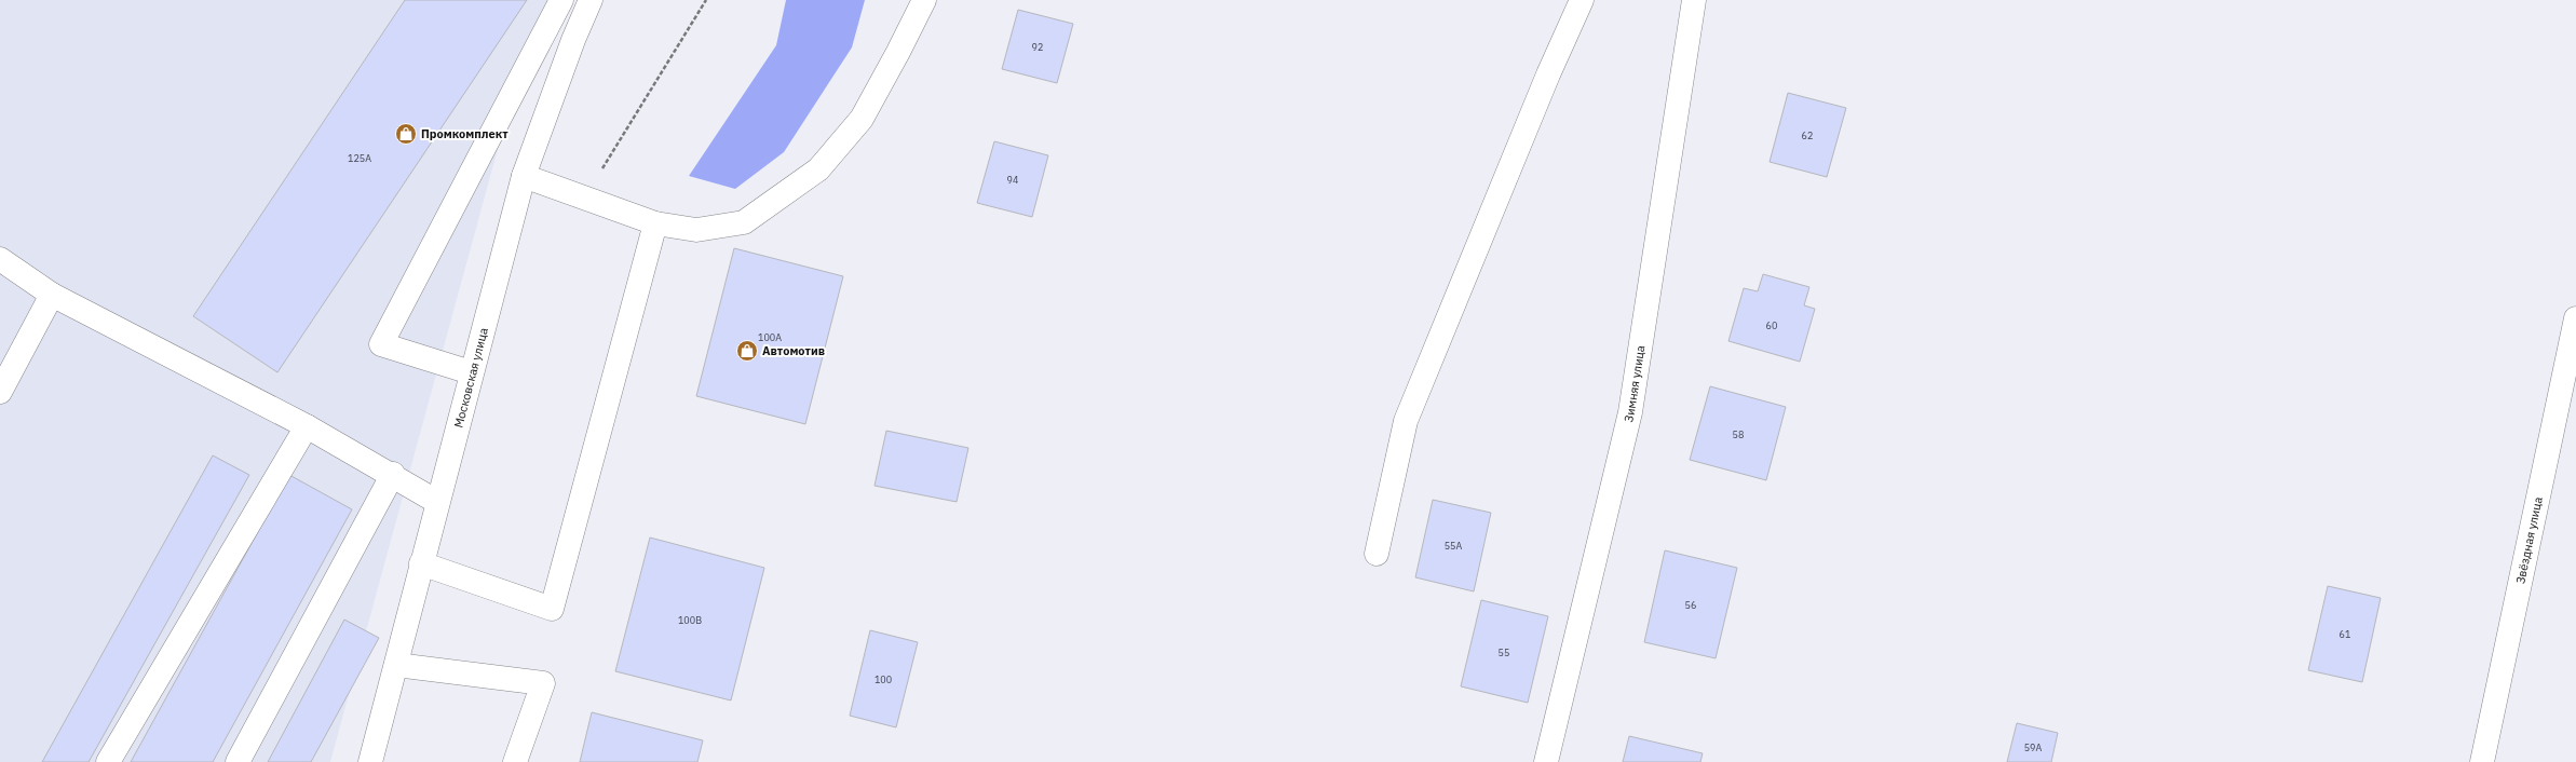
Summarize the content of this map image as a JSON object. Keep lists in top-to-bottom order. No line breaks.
{"streets":{"street":["Московская улица","Зимняя улица","Звёздная улица"]},"places":{"shop":["Промкомплект","Автомотив"]},"house_numbers":["92","62","125А","94","60","100А","58","55А","56","100В","61","55","100","59А"]}
